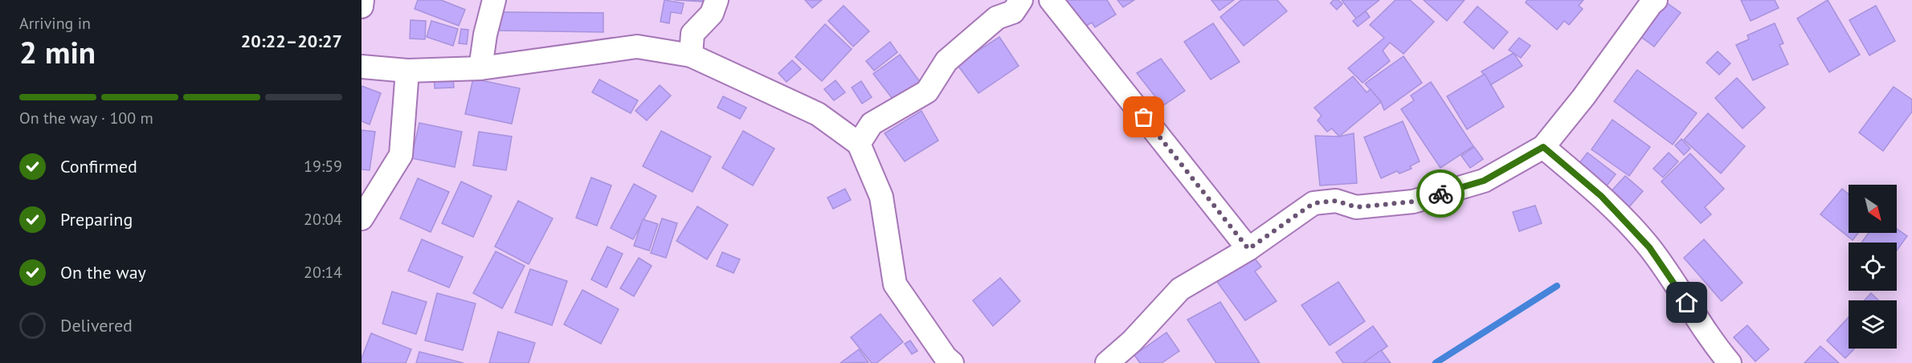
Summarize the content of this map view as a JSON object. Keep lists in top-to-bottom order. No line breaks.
{"north":"bottom right","page":{"heading":["2 min","Arriving in","20:22–20:27"],"bar":"On the way · 100 m","list":[["Confirmed","19:59"],["Preparing","20:04"],["On the way","20:14"],"Delivered"]}}
